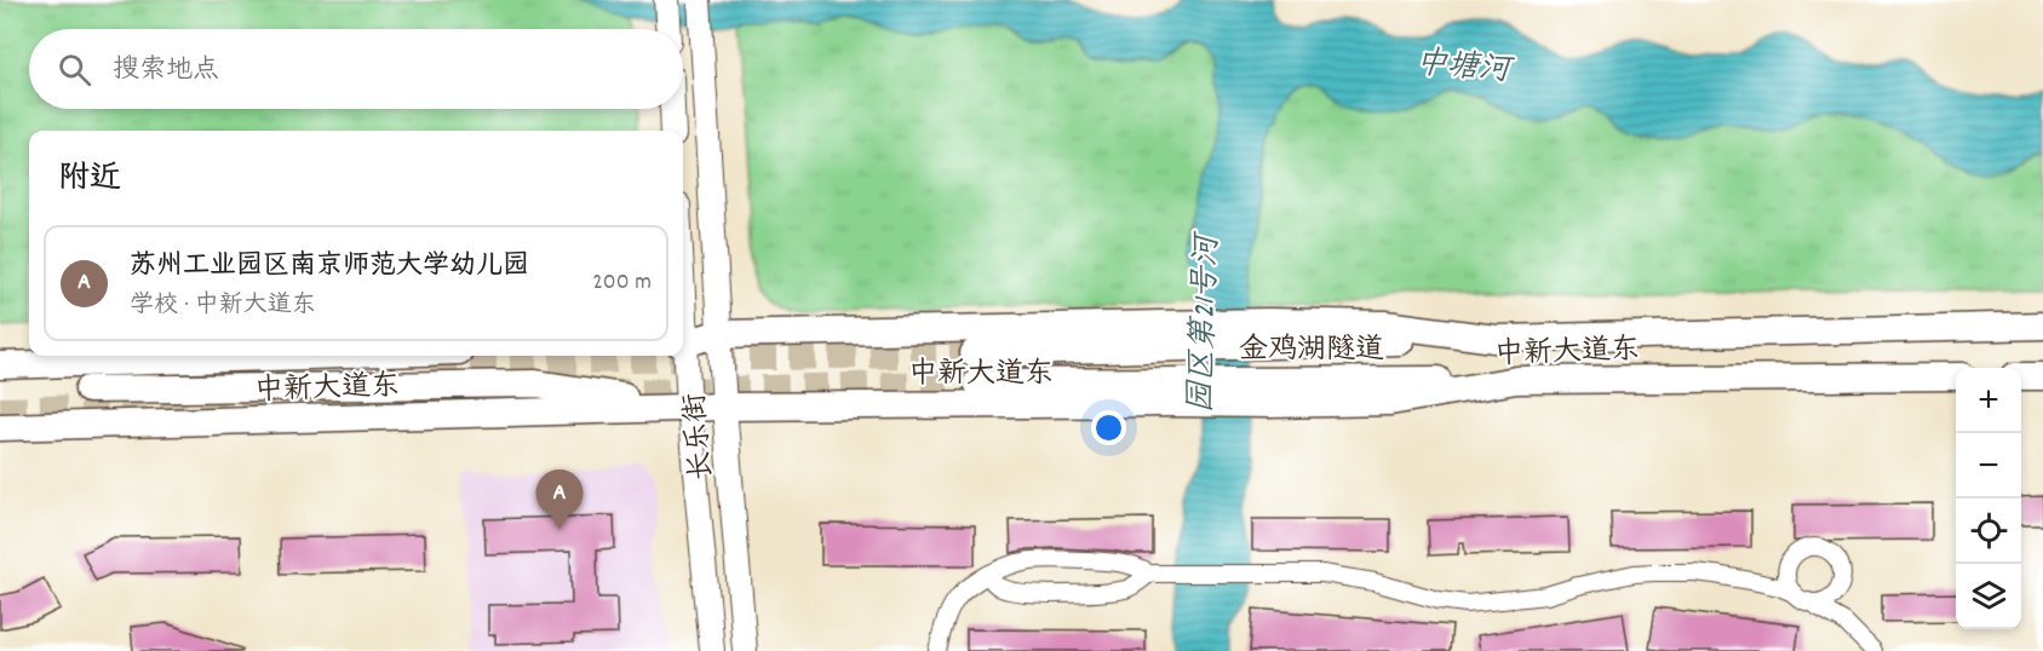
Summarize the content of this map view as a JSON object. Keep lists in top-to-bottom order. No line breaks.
{"streets":{"main road":["金鸡湖隧道","中新大道东","长乐街"]},"crossings":[["金鸡湖隧道","中新大道东"],["中新大道东","长乐街"]],"water":["中塘河","园区第21号河"],"page":{"search":"搜索地点","heading":"附近","list":[{"mark":"A","name":"苏州工业园区南京师范大学幼儿园","note":"学校 · 中新大道东","value":"200 m"}],"map_buttons":["+","−"],"pins":"A"}}
